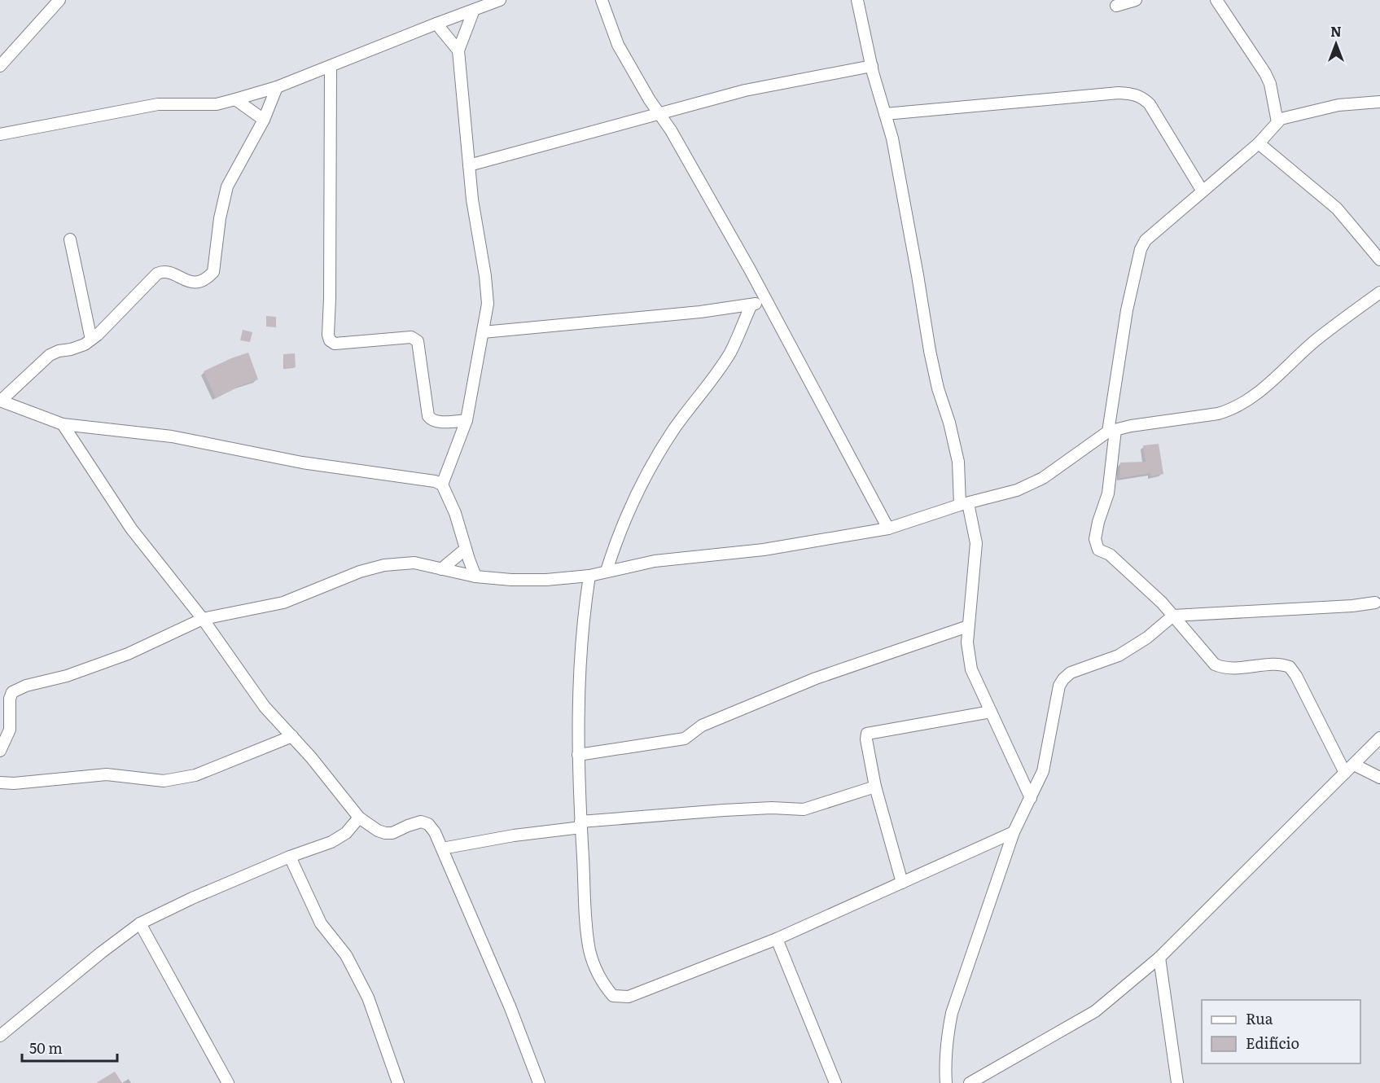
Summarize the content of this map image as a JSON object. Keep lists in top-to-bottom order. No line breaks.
{"legend":["Rua","Edifício"],"scale_bar":"50 m","north":"top"}
